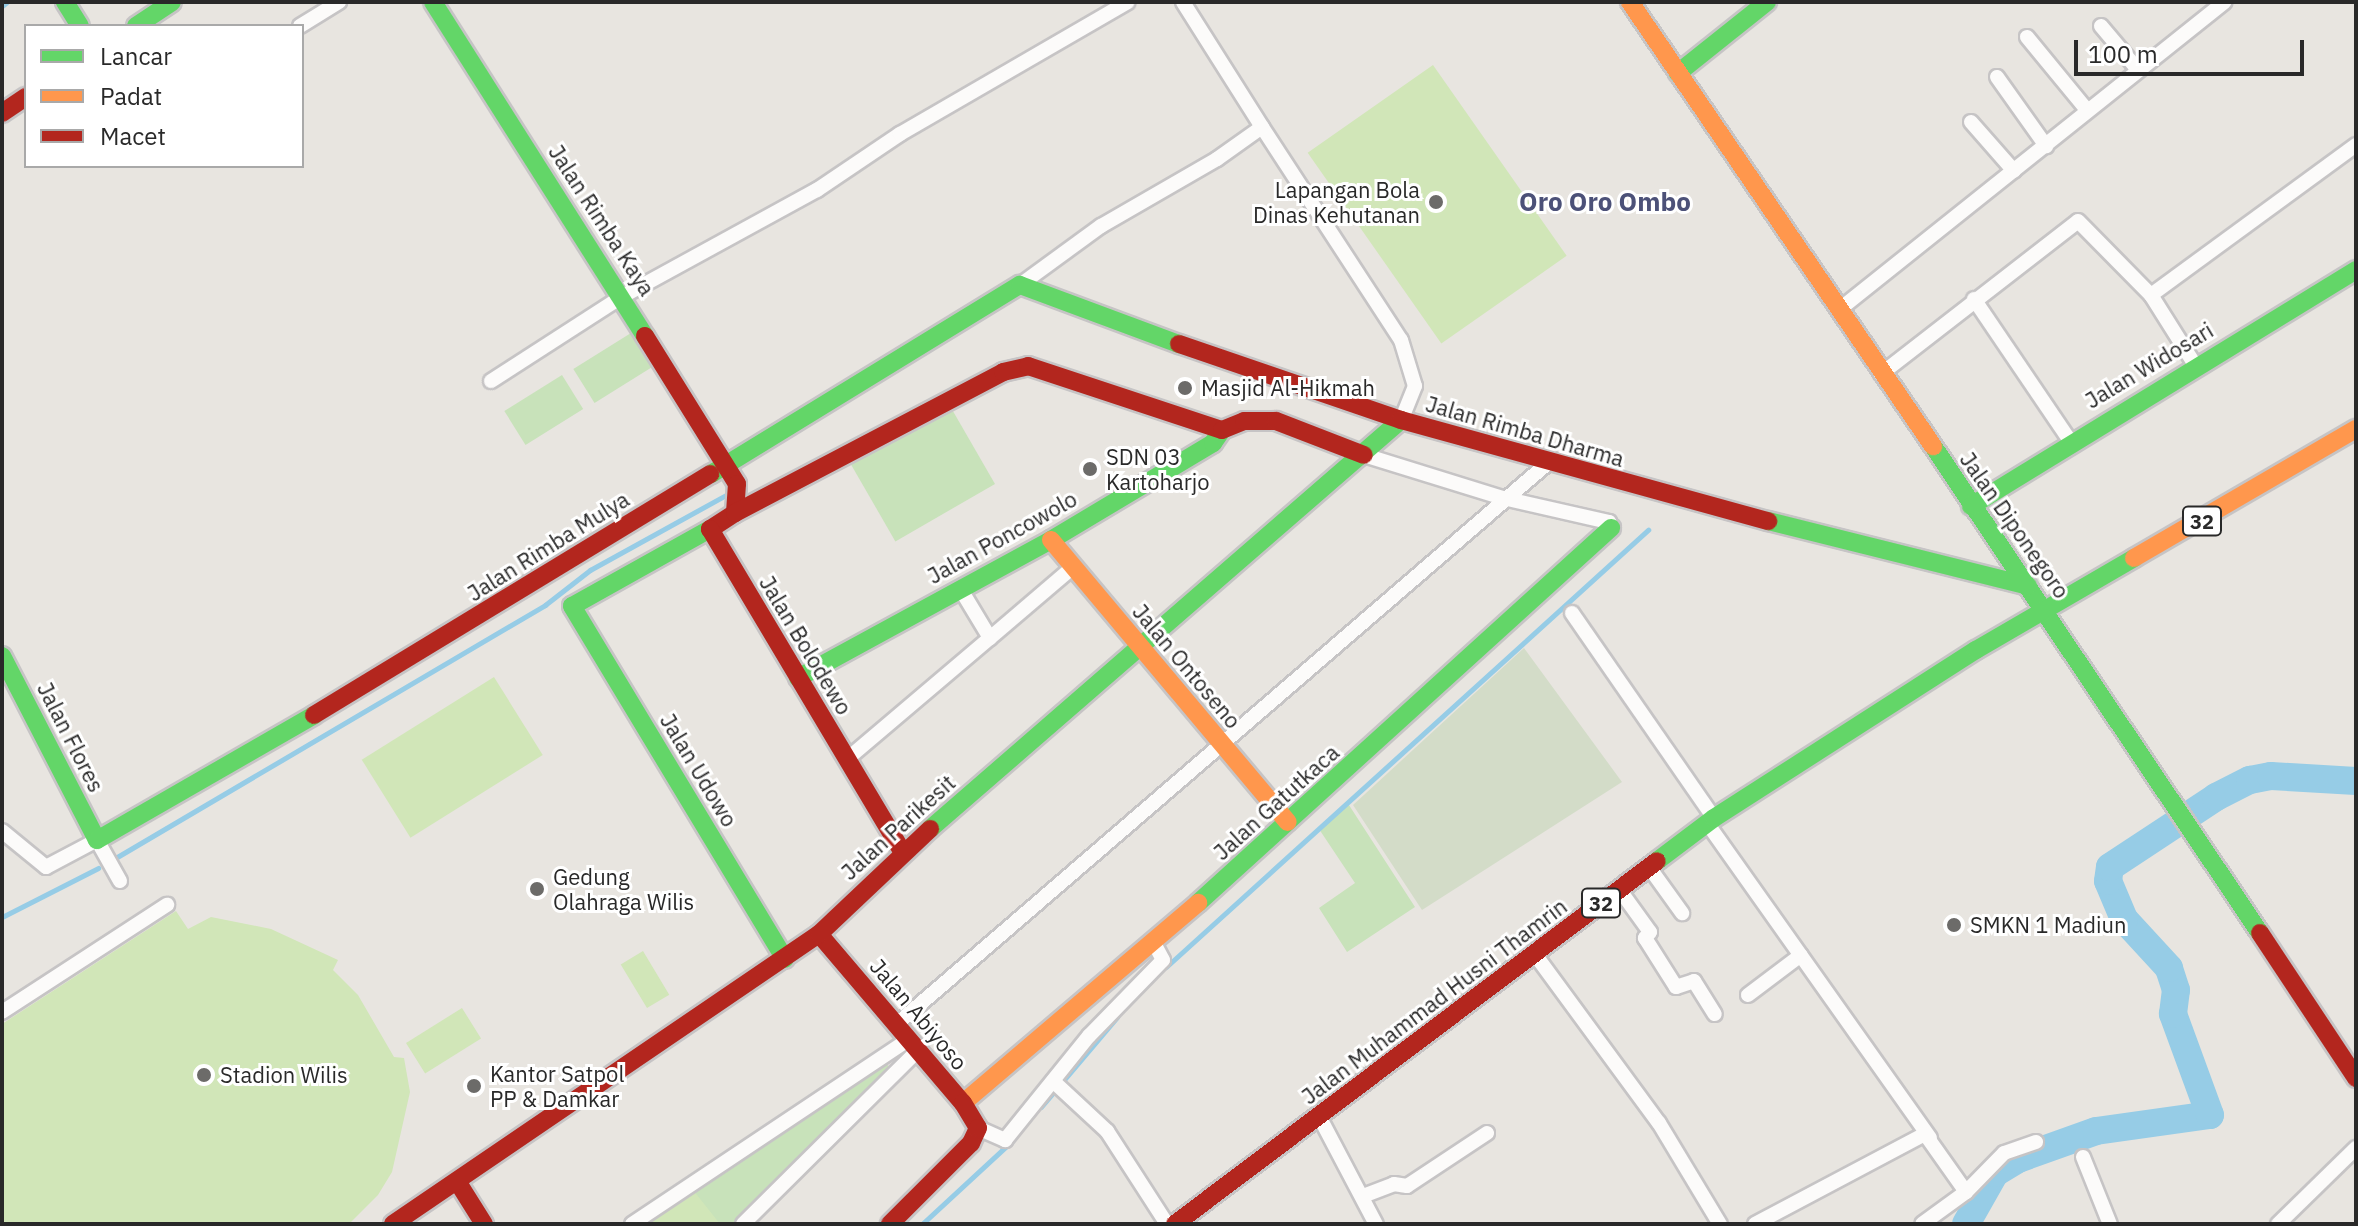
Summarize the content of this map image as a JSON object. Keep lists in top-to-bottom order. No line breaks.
{"streets":{"main road":["Jalan Rimba Kaya","Jalan Widosari","Jalan Rimba Dharma","32","Jalan Diponegoro","Jalan Poncowolo","Jalan Rimba Mulya","Jalan Bolodewo","Jalan Ontoseno","Jalan Flores","Jalan Udowo","Jalan Gatutkaca","Jalan Parikesit","Jalan Muhammad Husni Thamrin","Jalan Abiyoso"]},"crossings":[["Jalan Rimba Kaya","Jalan Rimba Mulya"],["Jalan Widosari","Jalan Diponegoro"],["Jalan Rimba Dharma","Jalan Diponegoro"],["Jalan Rimba Dharma","Jalan Rimba Mulya"],["Jalan Rimba Dharma","Jalan Parikesit"],["32","Jalan Diponegoro"],["32","Jalan Muhammad Husni Thamrin"],["Jalan Diponegoro","Jalan Muhammad Husni Thamrin"],["Jalan Poncowolo","Jalan Bolodewo"],["Jalan Poncowolo","Jalan Ontoseno"],["Jalan Rimba Mulya","Jalan Flores"],["Jalan Bolodewo","Jalan Udowo"],["Jalan Bolodewo","Jalan Parikesit"],["Jalan Ontoseno","Jalan Gatutkaca"],["Jalan Ontoseno","Jalan Parikesit"],["Jalan Udowo","Jalan Parikesit"],["Jalan Gatutkaca","Jalan Abiyoso"],["Jalan Parikesit","Jalan Abiyoso"]],"districts":["Oro Oro Ombo"],"places":["Lapangan Bola Dinas Kehutanan","Masjid Al-Hikmah","SDN 03 Kartoharjo","Gedung Olahraga Wilis","SMKN 1 Madiun","Stadion Wilis","Kantor Satpol PP & Damkar"],"legend":["Lancar","Padat","Macet"],"scale_bar":"100 m"}
